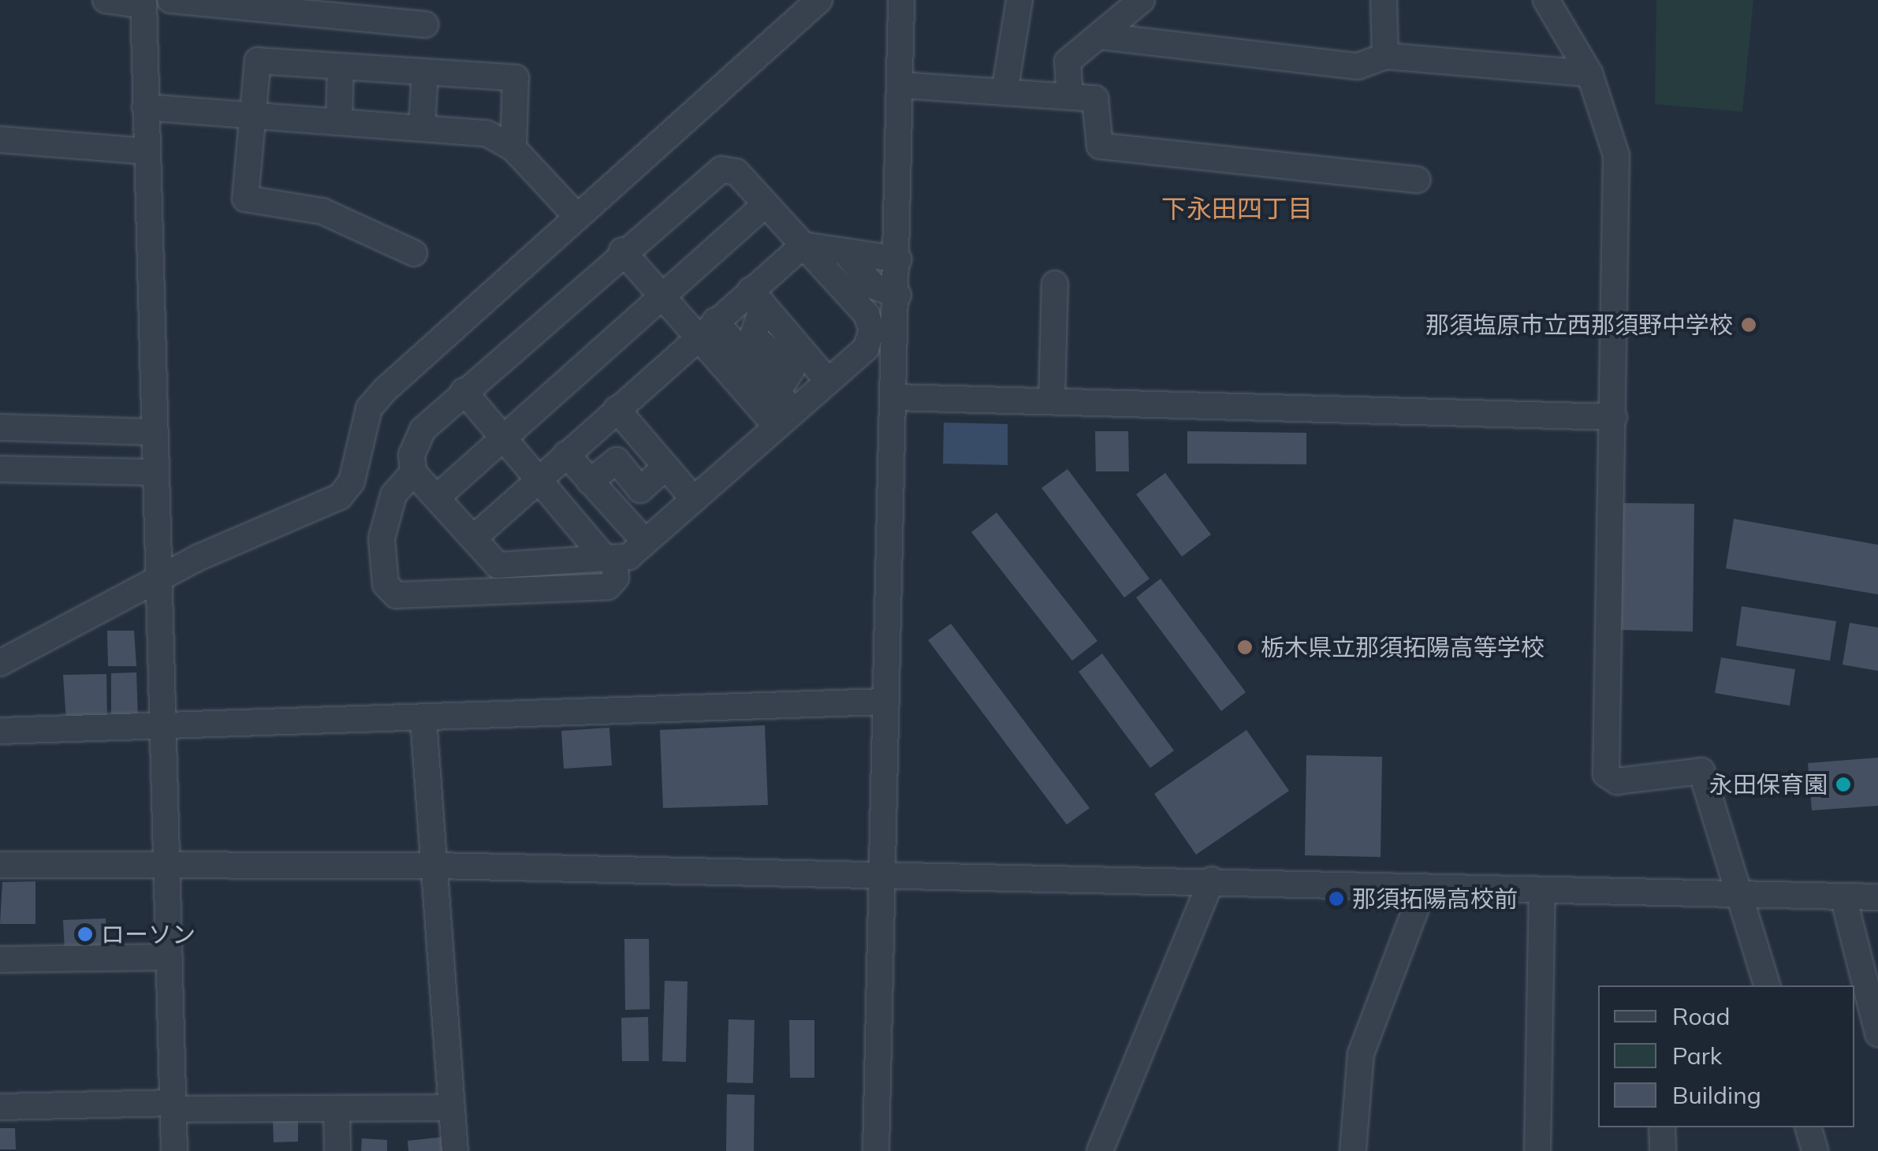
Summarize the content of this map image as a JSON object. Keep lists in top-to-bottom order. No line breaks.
{"districts":["下永田四丁目"],"places":["那須塩原市立西那須野中学校","栃木県立那須拓陽高等学校","永田保育園","那須拓陽高校前","ローソン"],"legend":["Road","Park","Building"]}
